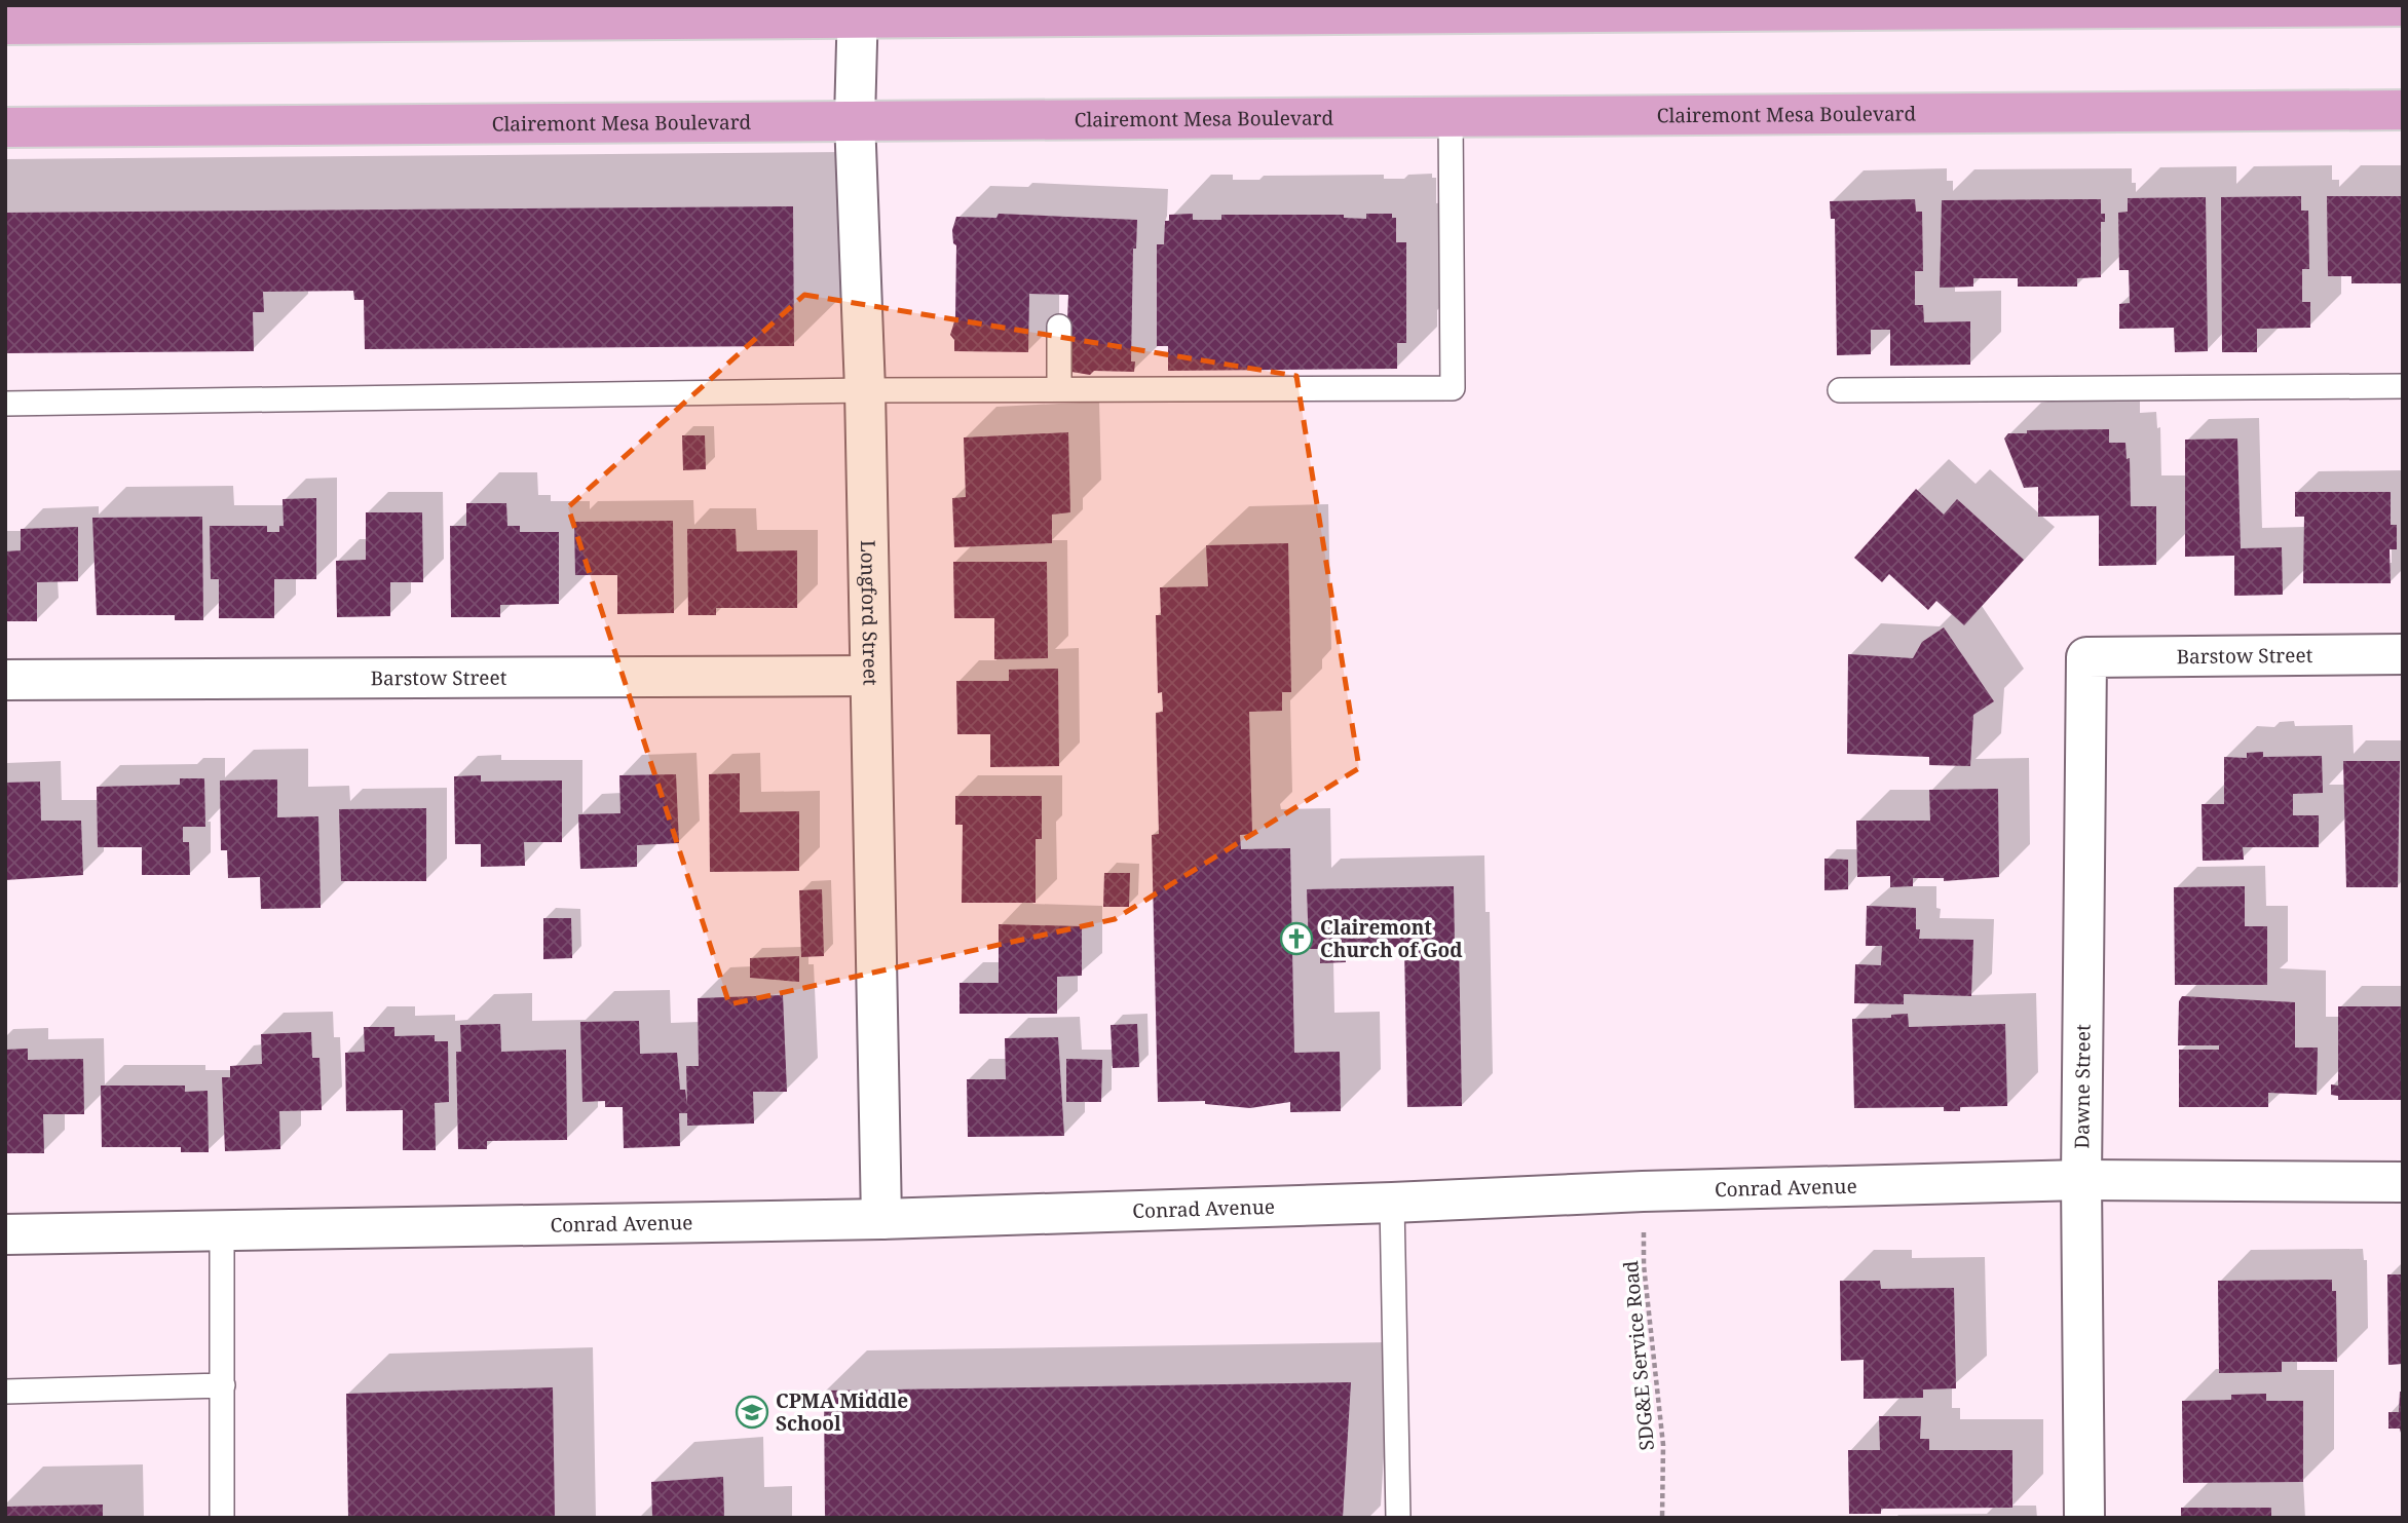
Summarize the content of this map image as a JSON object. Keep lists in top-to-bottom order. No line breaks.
{"streets":{"main road":["Clairemont Mesa Boulevard"],"street":["Longford Street","Barstow Street","Dawne Street","Conrad Avenue"],"path":["SDG&E Service Road"]},"crossings":[["Clairemont Mesa Boulevard","Longford Street"],["Longford Street","Barstow Street"],["Longford Street","Conrad Avenue"],["Barstow Street","Dawne Street"],["Dawne Street","Conrad Avenue"],["Conrad Avenue","SDG&E Service Road"]],"places":{"church":["Clairemont Church of God"],"school or university":["CPMA Middle School"]}}
